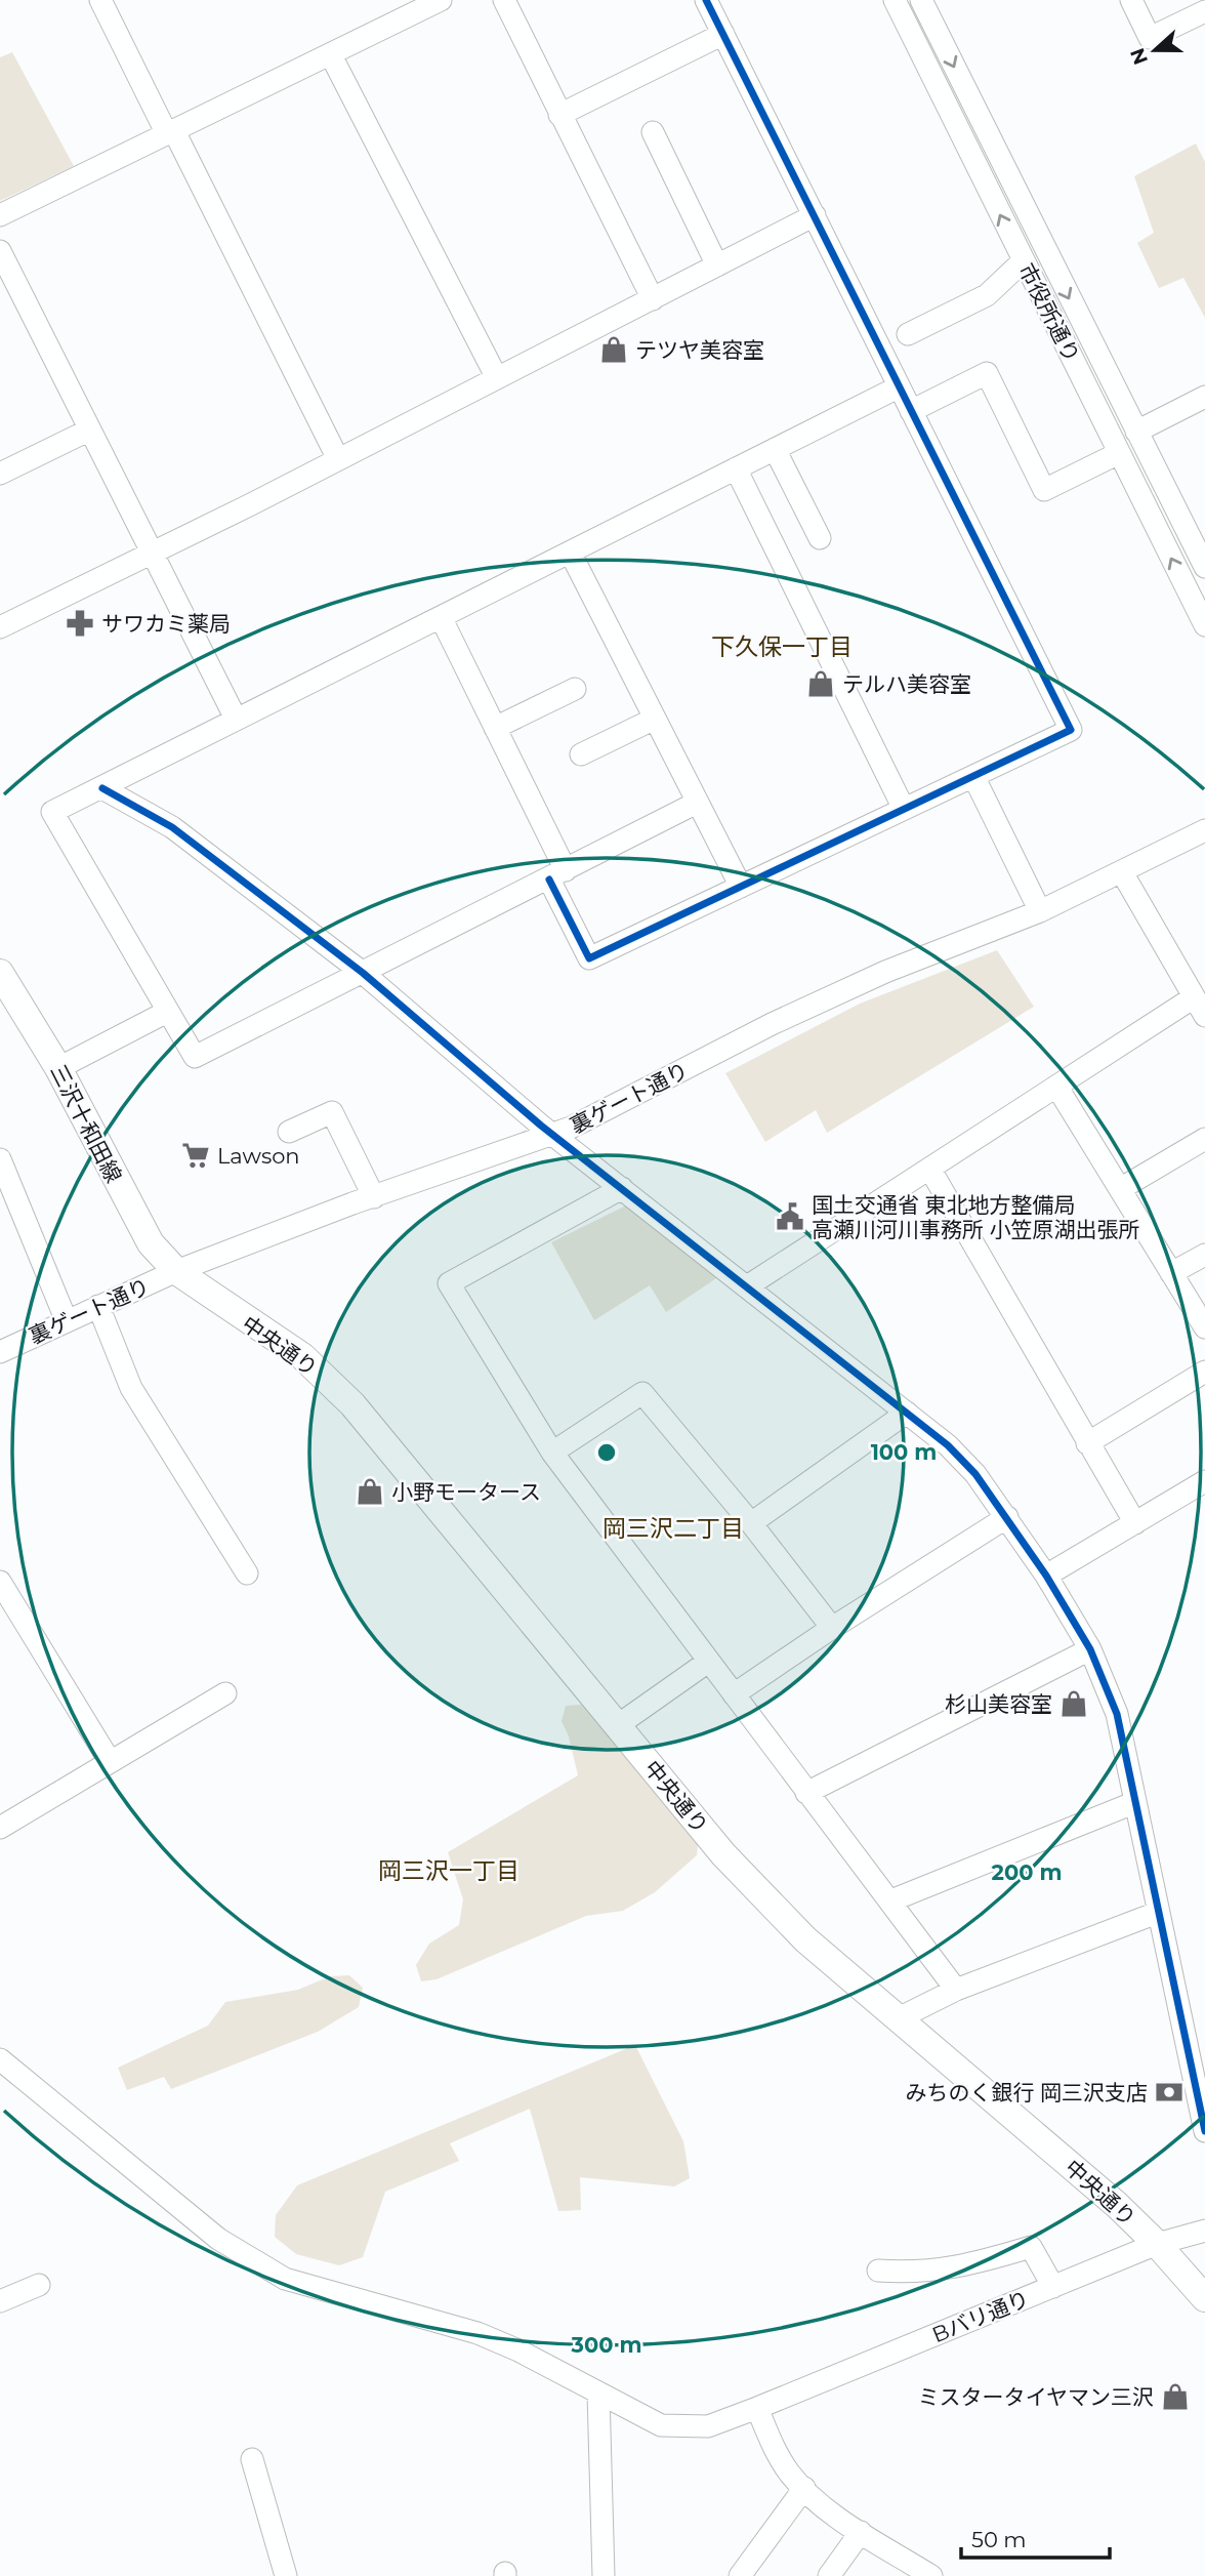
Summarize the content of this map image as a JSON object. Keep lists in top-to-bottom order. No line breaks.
{"streets":{"main road":["三沢十和田線","中央通り"],"street":["市役所通り","裏ゲート通り","Bバリ通り"]},"crossings":[["裏ゲート通り","三沢十和田線"],["裏ゲート通り","中央通り"],["三沢十和田線","中央通り"],["中央通り","Bバリ通り"]],"districts":["下久保一丁目","岡三沢二丁目","岡三沢一丁目"],"places":{"shop":["テツヤ美容室","テルハ美容室","小野モータース","杉山美容室","ミスタータイヤマン三沢"],"pharmacy":["サワカミ薬局"],"supermarket":["Lawson"],"public building":["国土交通省 東北地方整備局 高瀬川河川事務所 小笠原湖出張所"],"bank":["みちのく銀行 岡三沢支店"]},"scale_bar":"50 m","north":"left","rings":["100 m","200 m","300 m"]}
